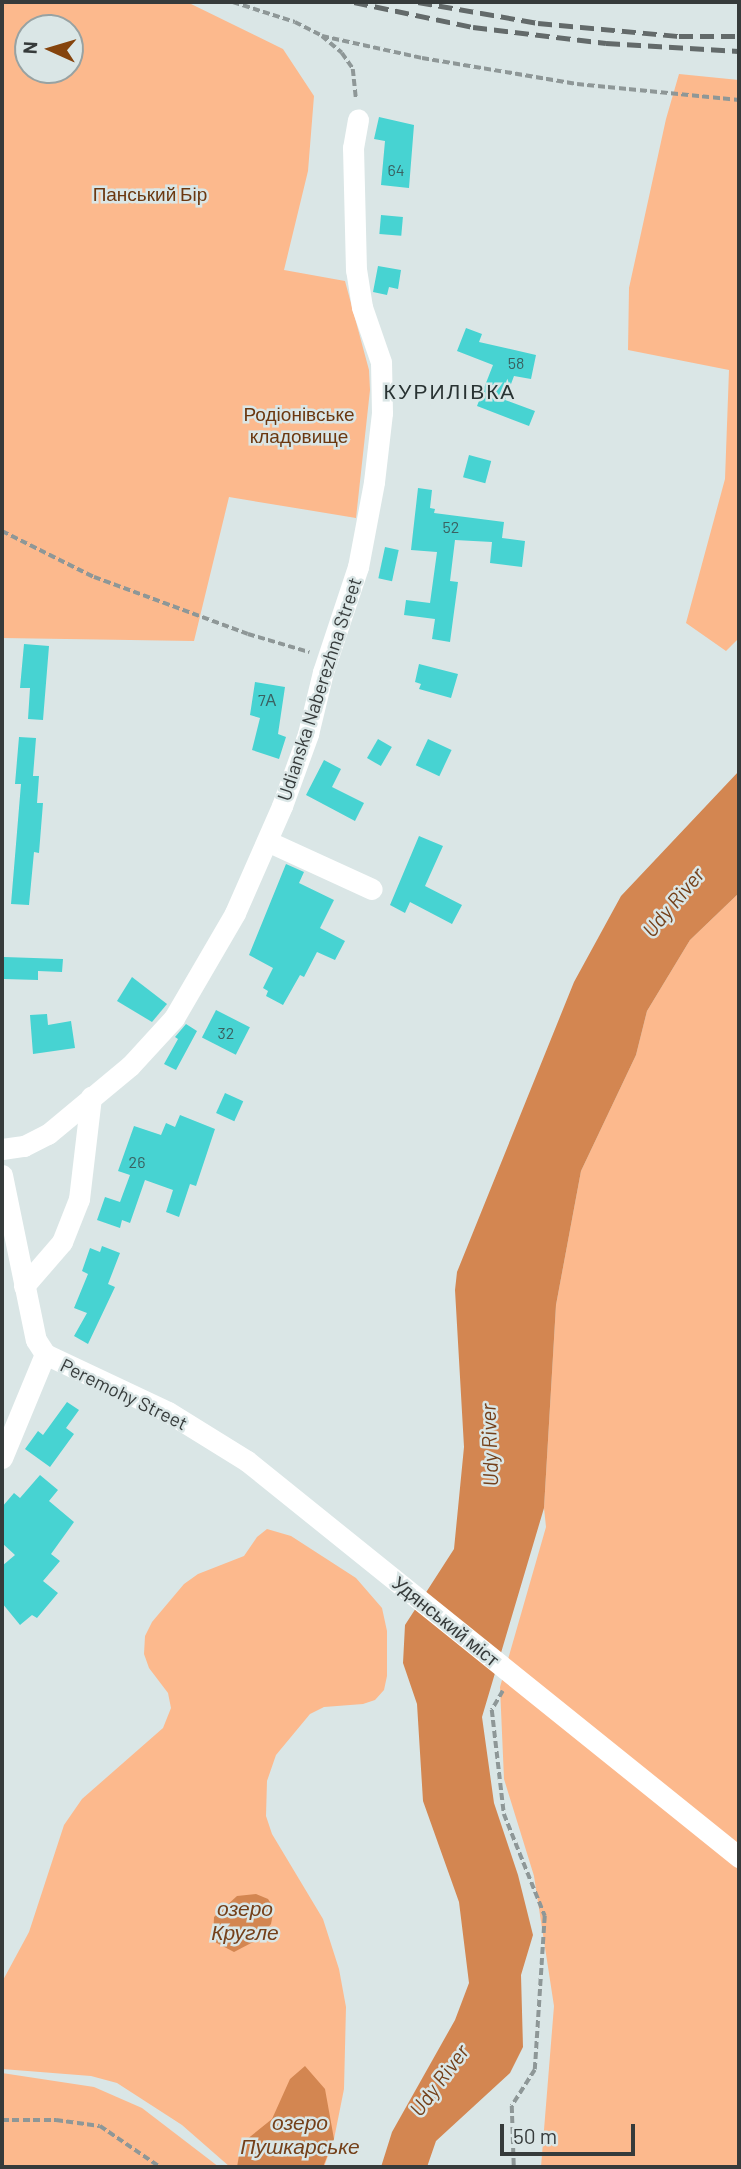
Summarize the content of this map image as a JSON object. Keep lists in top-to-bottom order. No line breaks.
{"streets":{"street":["Udianska Naberezhna Street","Peremohy Street","Удянський міст"]},"crossings":[["Peremohy Street","Удянський міст"]],"districts":["КУРИЛІВКА"],"water":["Udy River","озеро Кругле","озеро Пушкарське"],"parks":["Панський Бір","Родіонівське кладовище"],"house_numbers":["64","58","52","7А","32","26"],"scale_bar":"50 m","north":"left"}
